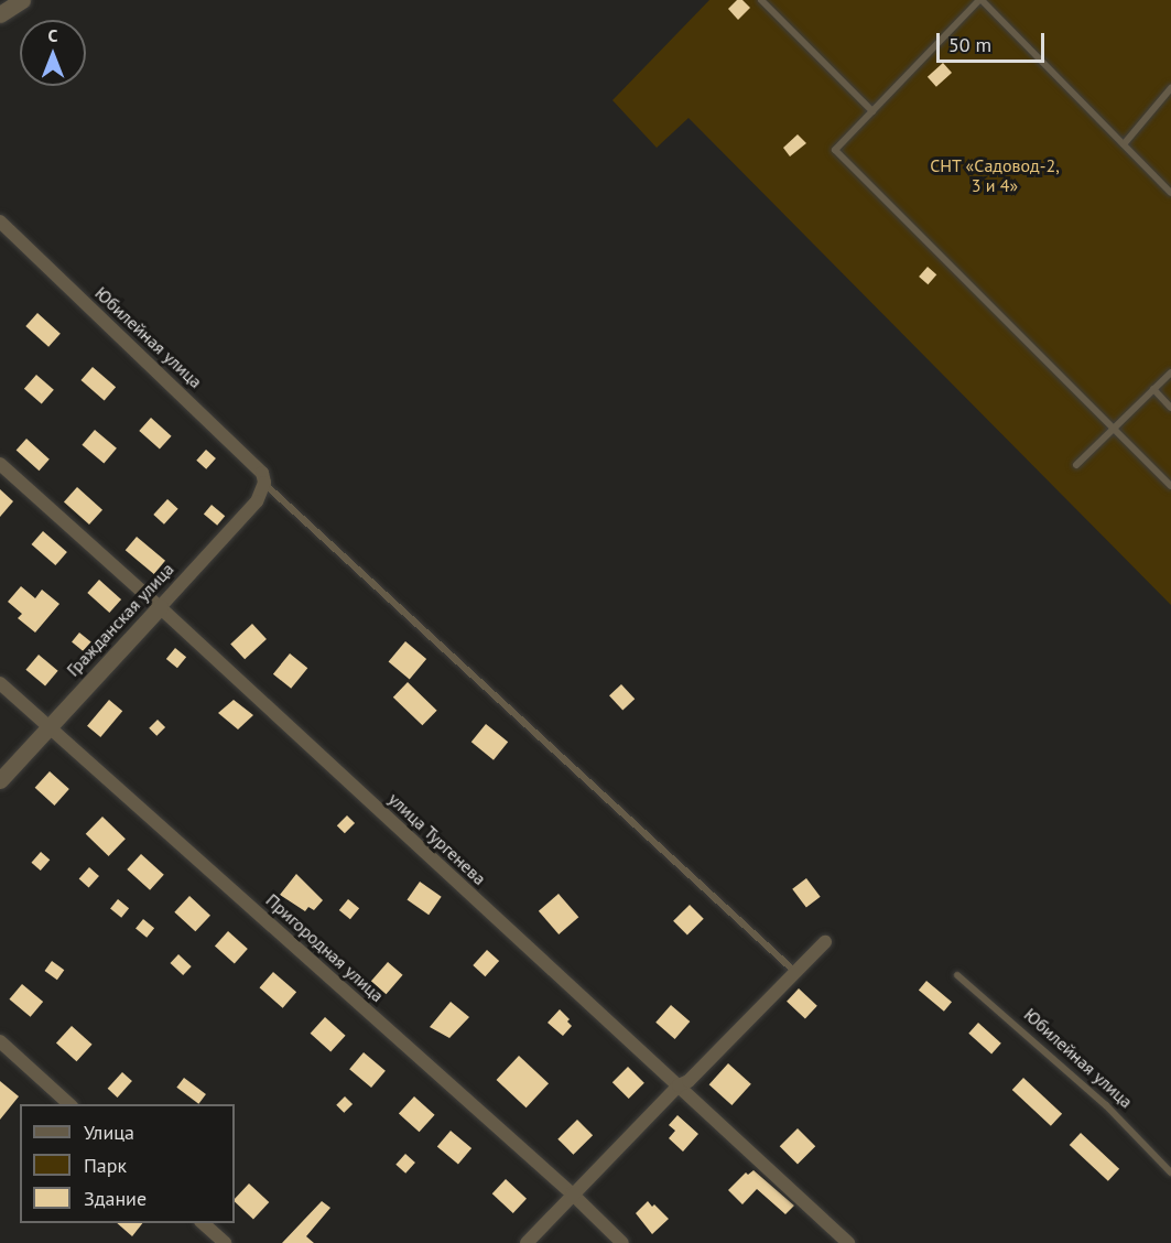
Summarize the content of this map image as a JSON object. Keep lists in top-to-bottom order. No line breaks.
{"streets":{"street":["Юбилейная улица","Гражданская улица","улица Тургенева","Пригородная улица"]},"crossings":[["Юбилейная улица","Гражданская улица"],["Гражданская улица","улица Тургенева"],["Гражданская улица","Пригородная улица"]],"parks":["СНТ «Садовод-2, 3 и 4»"],"legend":["Улица","Парк","Здание"],"scale_bar":"50 m","north":"top"}
